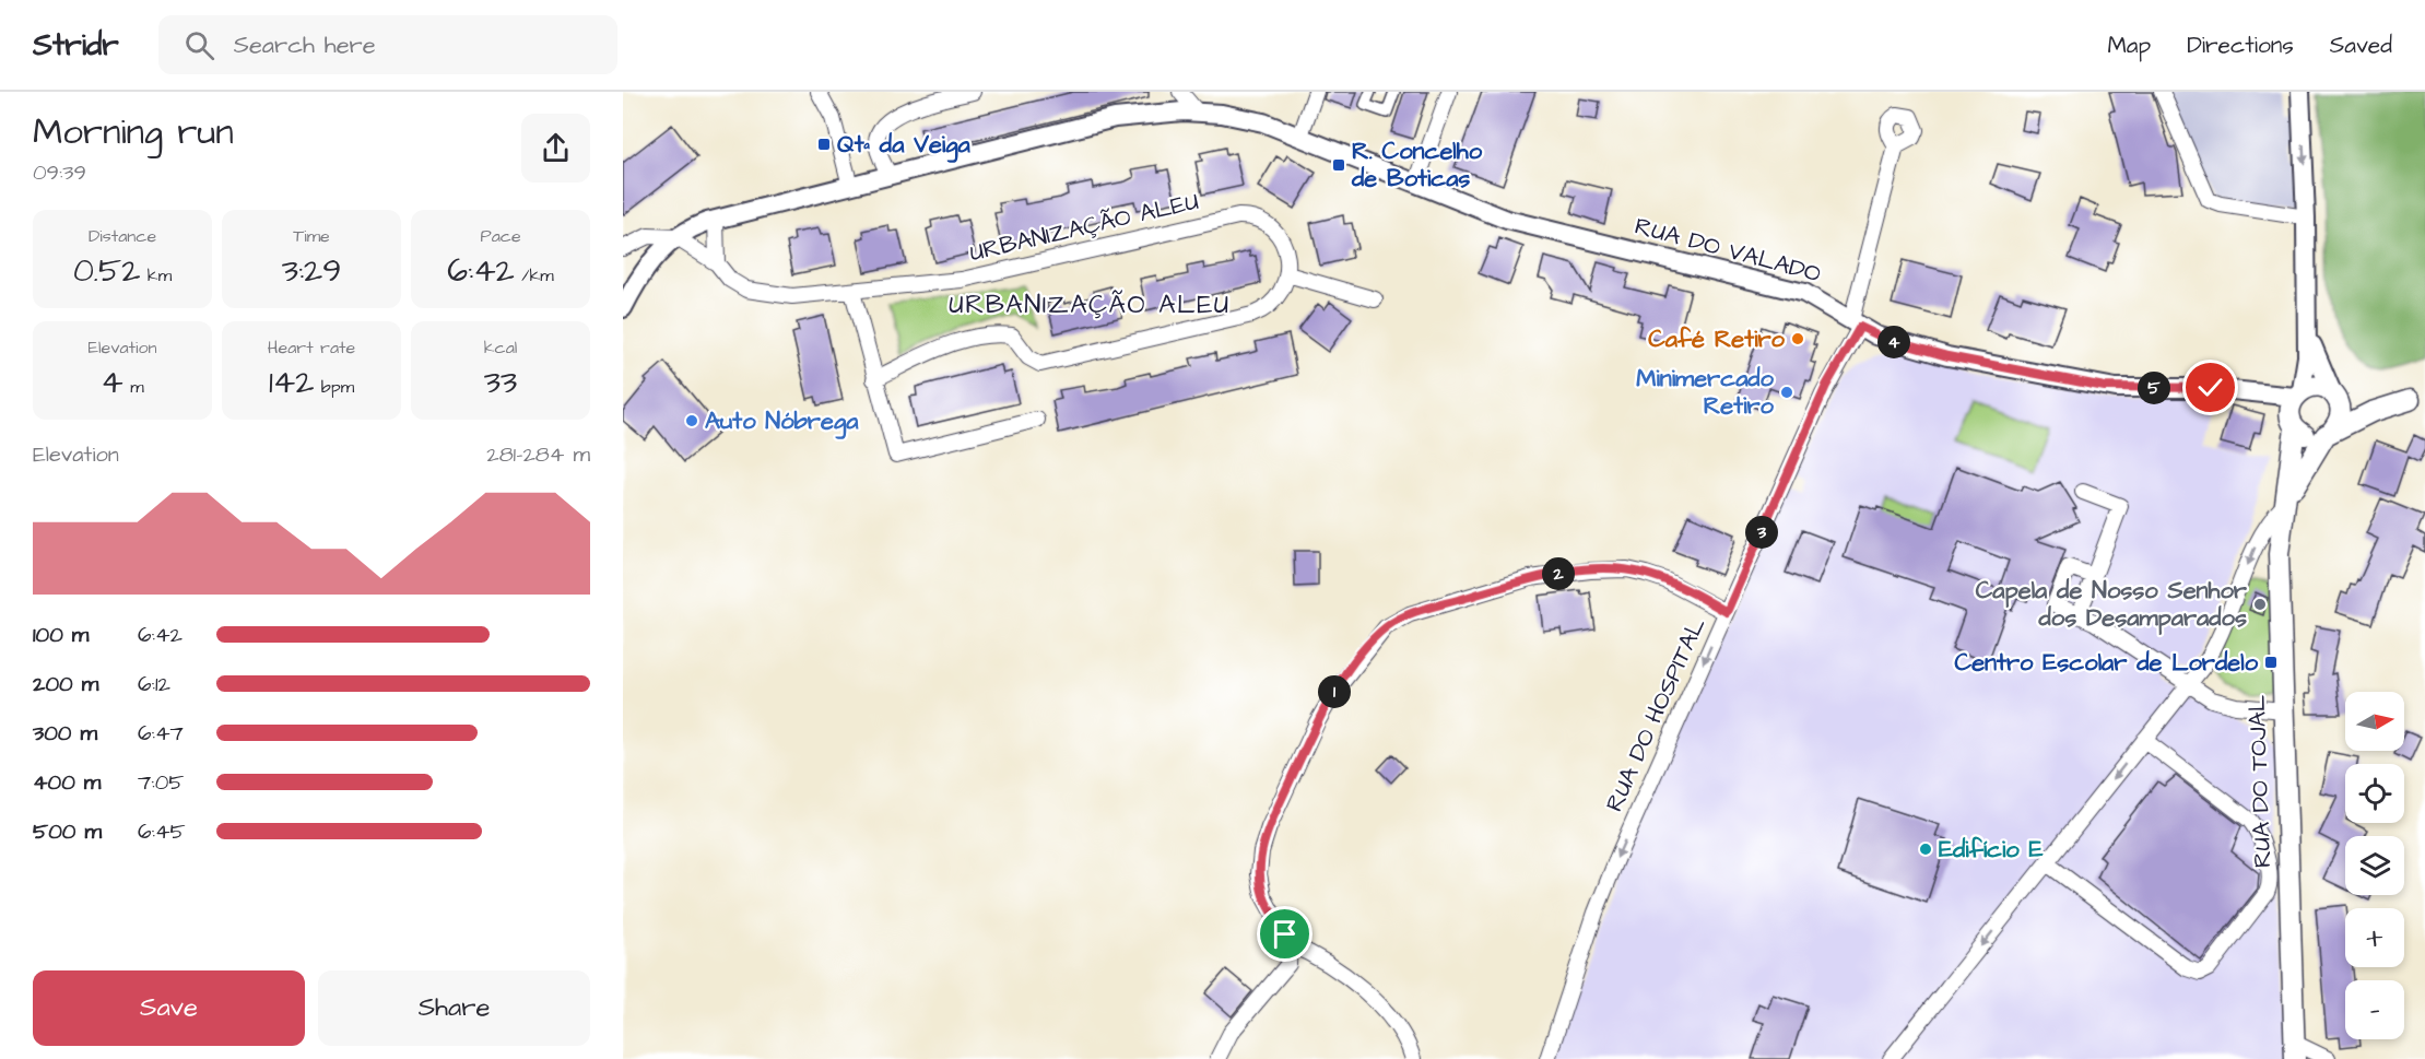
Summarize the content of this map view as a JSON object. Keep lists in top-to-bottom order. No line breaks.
{"streets":{"main road":["RUA DO TOJAL"],"street":["URBANIZAÇÃO ALEU","RUA DO VALADO","RUA DO HOSPITAL"]},"crossings":[["URBANIZAÇÃO ALEU","RUA DO VALADO"],["RUA DO VALADO","RUA DO HOSPITAL"],["RUA DO VALADO","RUA DO TOJAL"]],"one_way":["RUA DO HOSPITAL"],"districts":["URBANIZAÇÃO ALEU"],"places":{"transit":["Qtª da Veiga","R. Concelho de Boticas","Centro Escolar de Lordelo"],"other":["Café Retiro","Minimercado Retiro","Auto Nóbrega","Capela de Nosso Senhor dos Desamparados","Edifício E"]},"north":"right","page":{"header":"Stridr","search":"Search here","nav":["Map","Directions","Saved"],"heading":["Morning run","09:39"],"stats":[["Distance","0.52 km"],["Time","3:29"],["Pace","6:42 /km"],["Elevation","4 m"],["Heart rate","142 bpm"],["kcal","33"]],"pins":["4","5","3","2","1"],"chart":["Elevation","281–284 m"],"list":[{"name":"100 m","note":"6:42"},{"name":"200 m","note":"6:12"},{"name":"300 m","note":"6:47"},{"name":"400 m","note":"7:05"},{"name":"500 m","note":"6:45"}],"map_buttons":["+","−"],"buttons":["Save","Share"]}}
